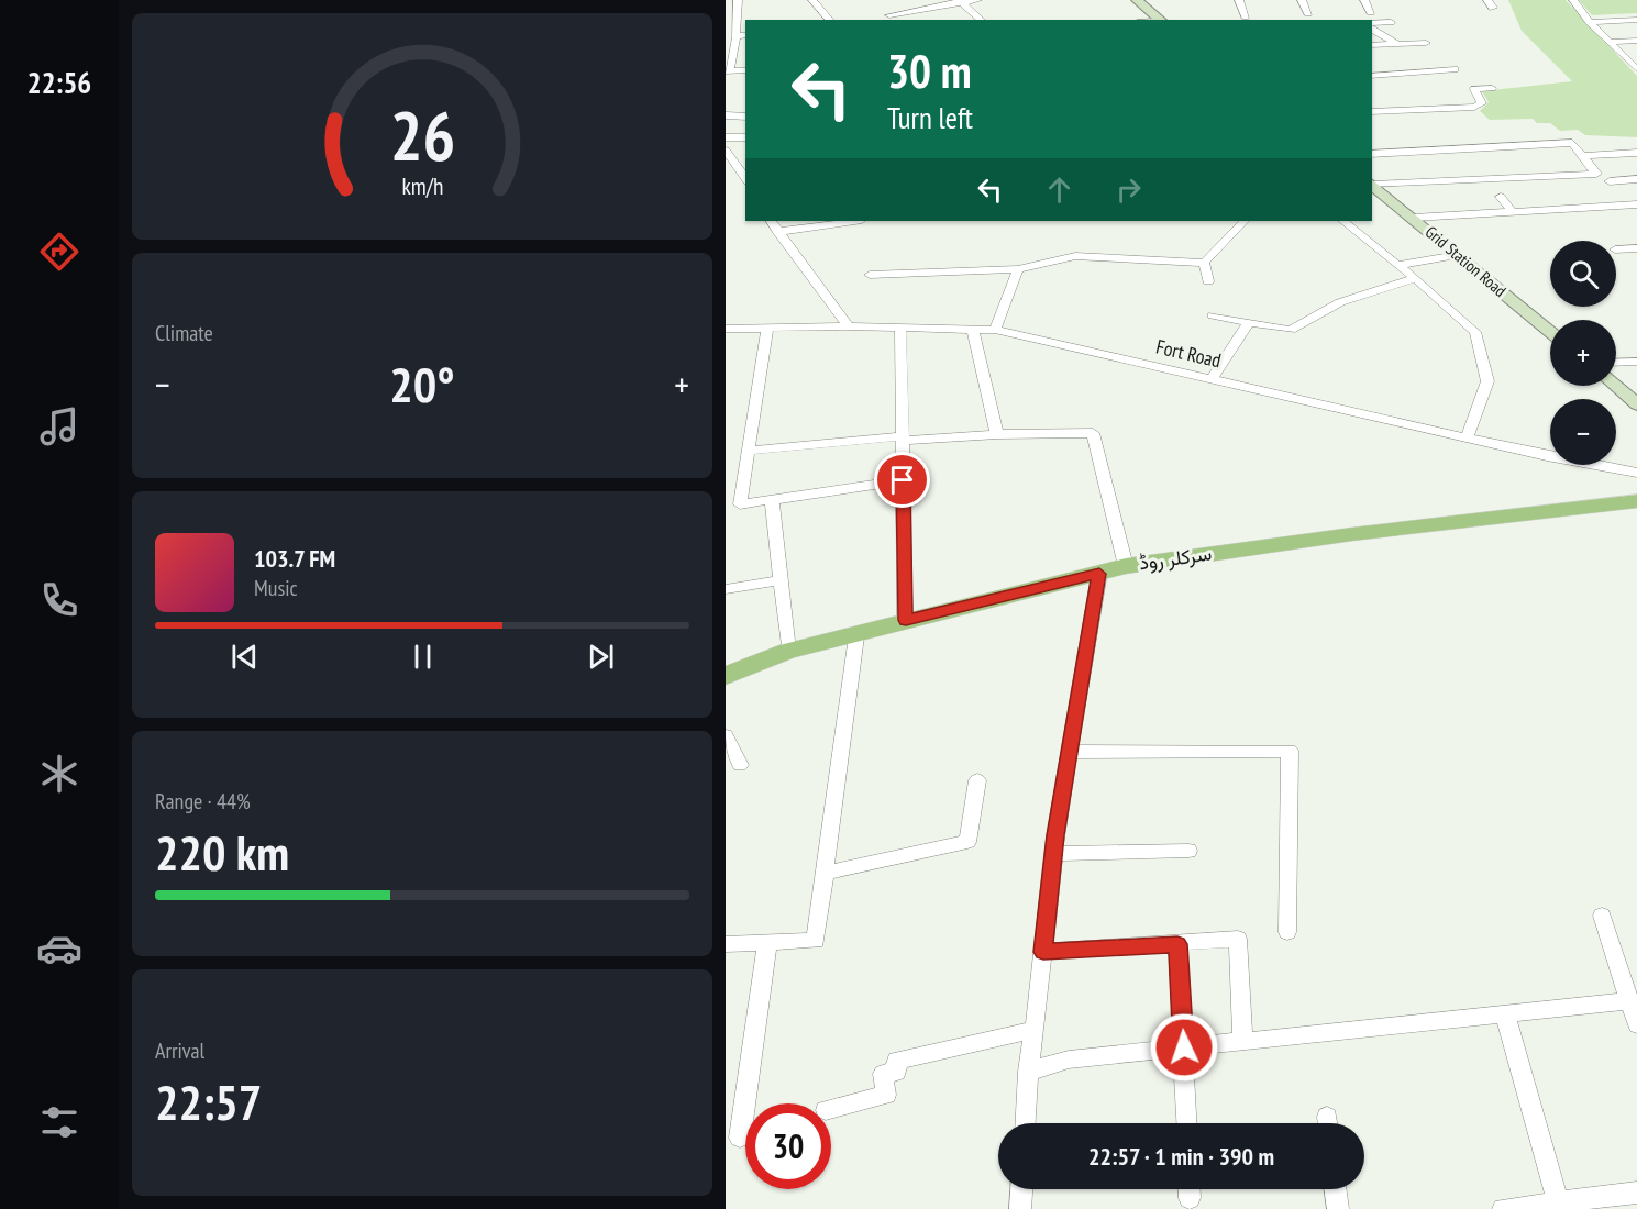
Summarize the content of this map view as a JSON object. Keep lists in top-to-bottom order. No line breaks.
{"streets":{"main road":["Grid Station Road","سرکلر روڈ"],"street":["Fort Road"]},"page":{"tabs":"22:56","turn":["30 m","Turn left"],"map_buttons":["+","−"],"tile":["Climate",["Range · 44%","220 km"],["Arrival","22:57"]],"heat":["−","20°","+"],"song":["103.7 FM","Music"],"limit":"30","trip":"22:57 · 1 min · 390 m","gauge":["26","km/h"]}}
